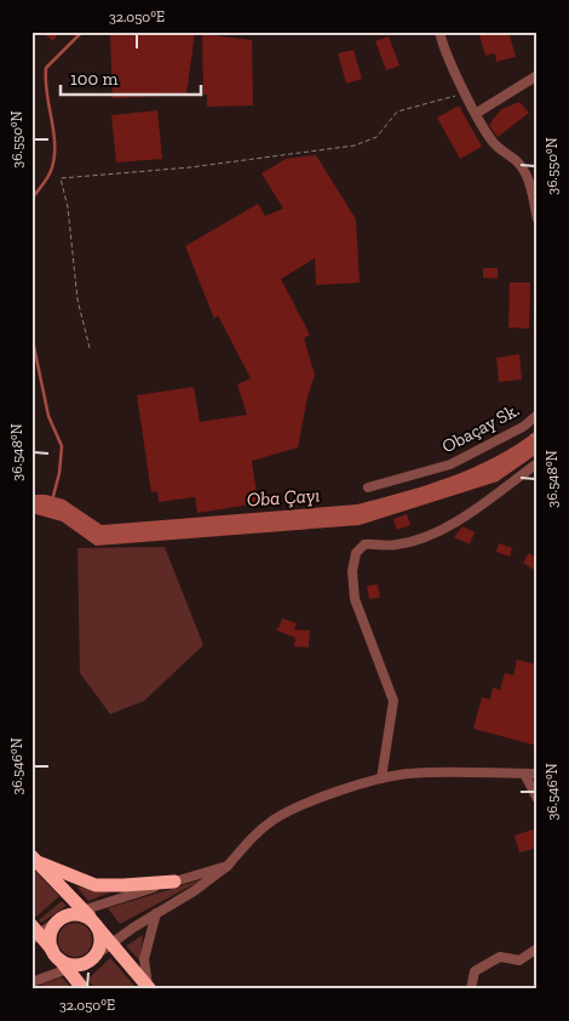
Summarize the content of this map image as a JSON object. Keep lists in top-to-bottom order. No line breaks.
{"streets":{"street":["Obaçay Sk."]},"water":["Oba Çayı"],"scale_bar":"100 m","coordinates":["32.050°E","36.550°N","36.548°N","36.546°N"]}
